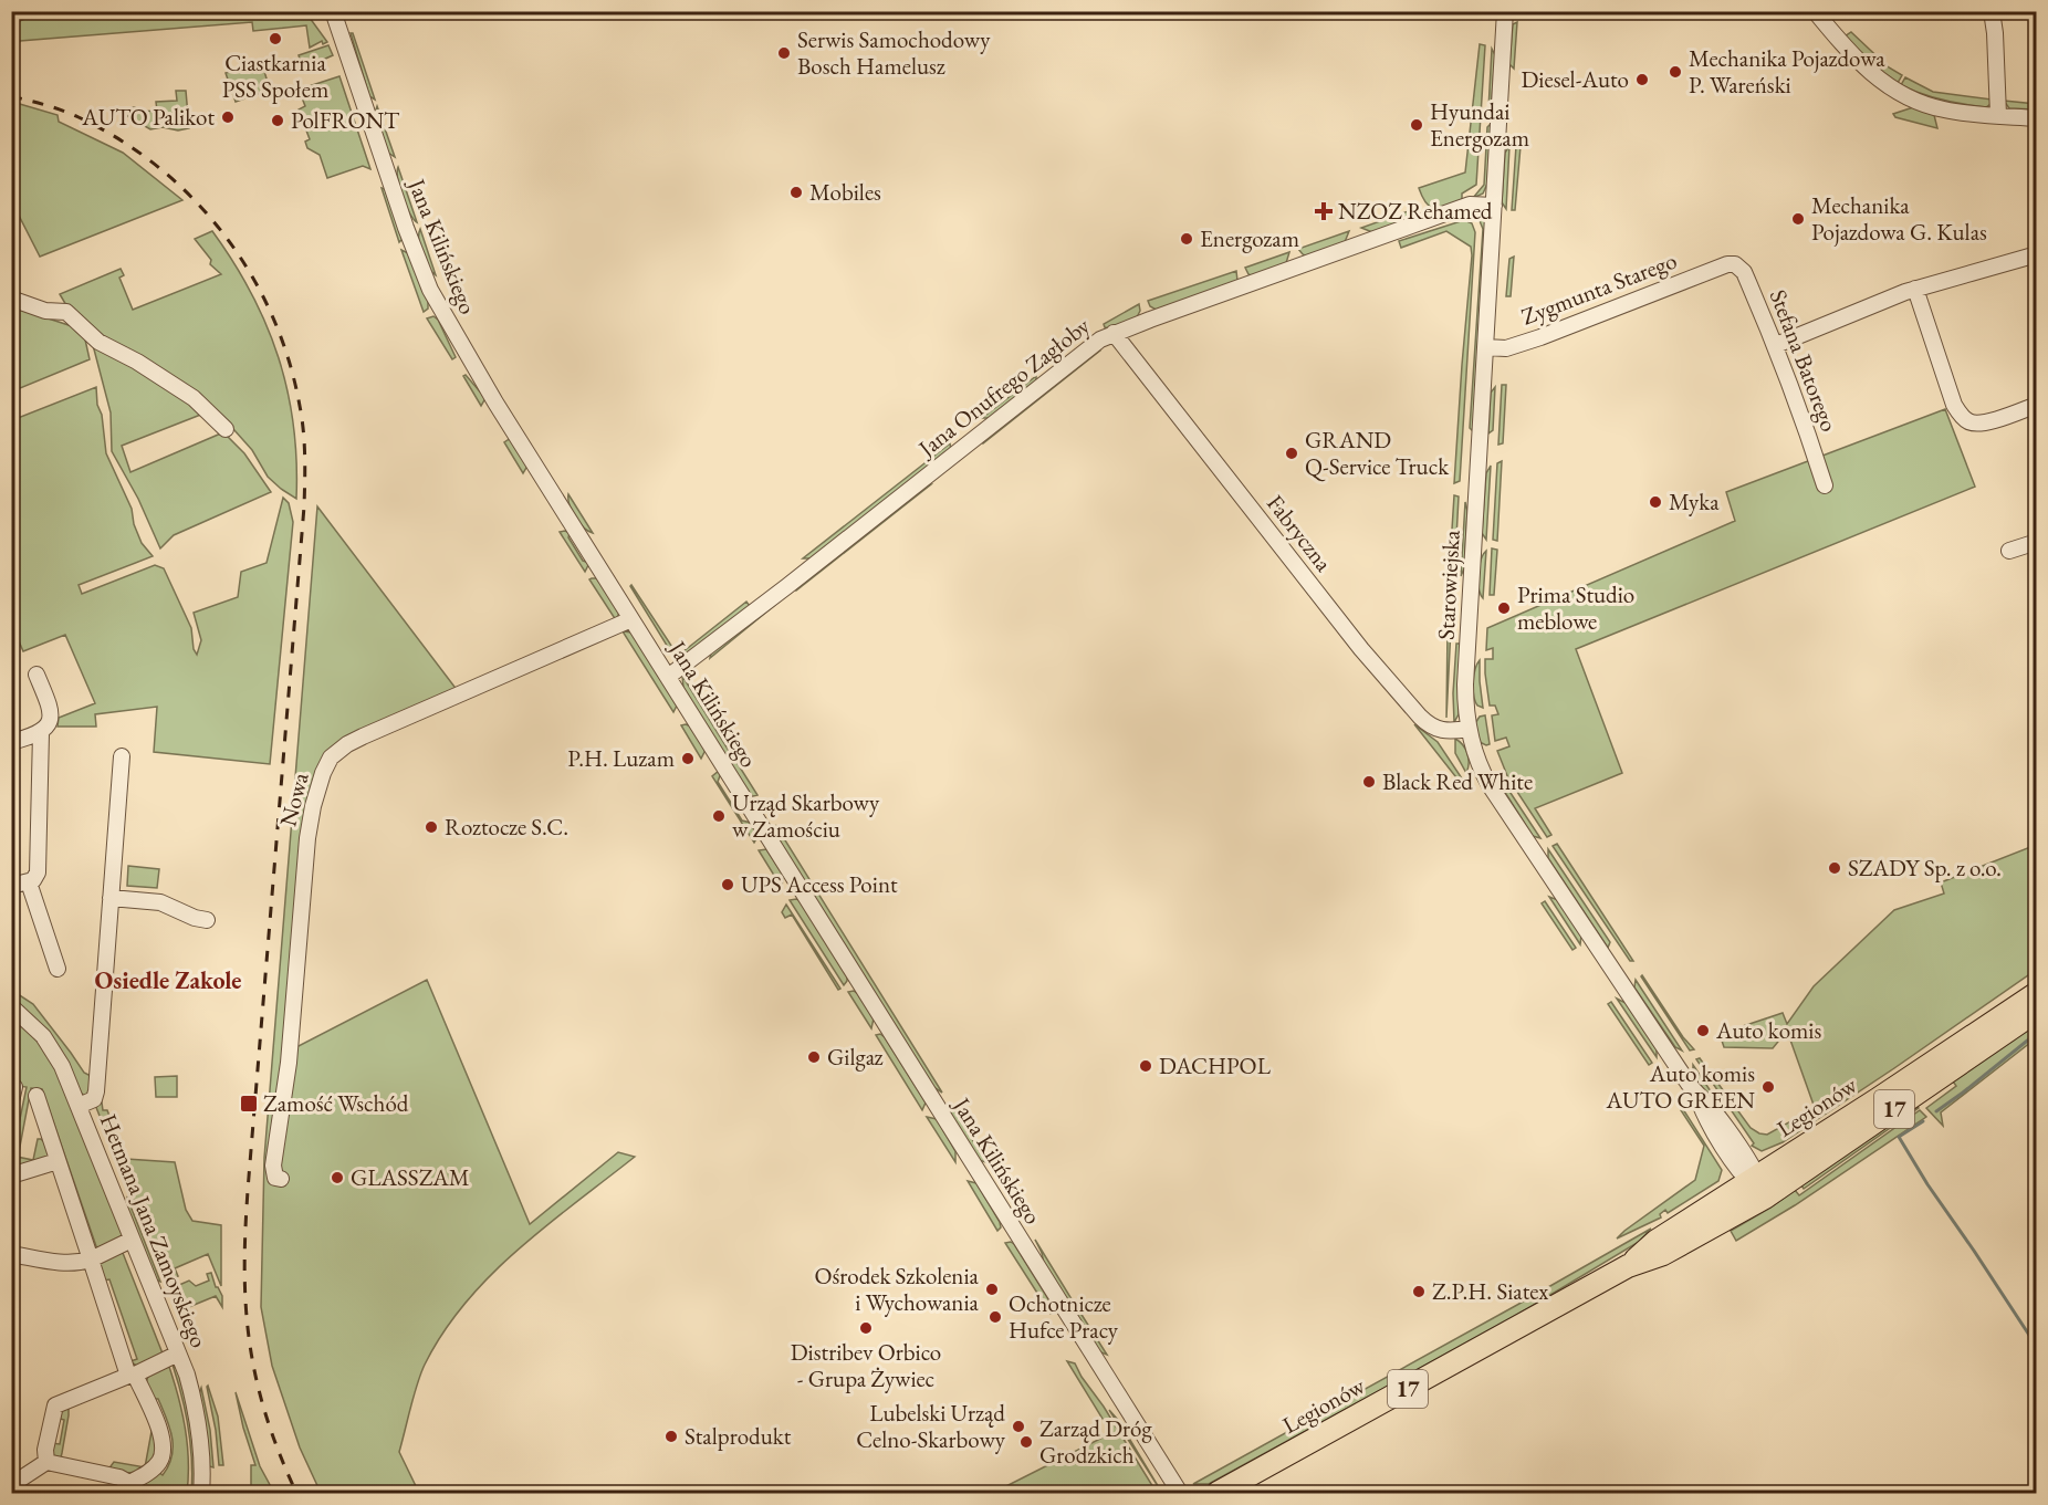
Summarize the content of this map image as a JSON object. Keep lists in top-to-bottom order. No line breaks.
{"streets":{"highway":["Legionów","17"],"street":["Jana Kilińskiego","Zygmunta Starego","Stefana Batorego","Jana Onufrego Zagłoby","Fabryczna","Starowiejska","Nowa","Hetmana Jana Zamoyskiego"]},"crossings":[["Jana Kilińskiego","Jana Onufrego Zagłoby"],["Jana Kilińskiego","Nowa"],["Zygmunta Starego","Stefana Batorego"],["Zygmunta Starego","Starowiejska"],["Jana Onufrego Zagłoby","Fabryczna"],["Jana Onufrego Zagłoby","Starowiejska"],["Fabryczna","Starowiejska"],["Starowiejska","Legionów"]],"districts":["Osiedle Zakole"],"places":{"other":["Ciastkarnia PSS Społem","Serwis Samochodowy Bosch Hamelusz","Mechanika Pojazdowa P. Wareński","Diesel-Auto","AUTO Palikot","PolFRONT","Hyundai Energozam","Mobiles","Mechanika Pojazdowa G. Kulas","Energozam","GRAND Q-Service Truck","Myka","Prima Studio meblowe","P.H. Luzam","Black Red White","Urząd Skarbowy w Zamościu","Roztocze S.C.","SZADY Sp. z o.o.","UPS Access Point","Auto komis","Gilgaz","DACHPOL","Auto komis AUTO GREEN","GLASSZAM","Ośrodek Szkolenia i Wychowania","Z.P.H. Siatex","Ochotnicze Hufce Pracy","Distribev Orbico - Grupa Żywiec","Lubelski Urząd Celno-Skarbowy","Stalprodukt","Zarząd Dróg Grodzkich"],"health":["NZOZ Rehamed"],"transit":["Zamość Wschód"]}}
